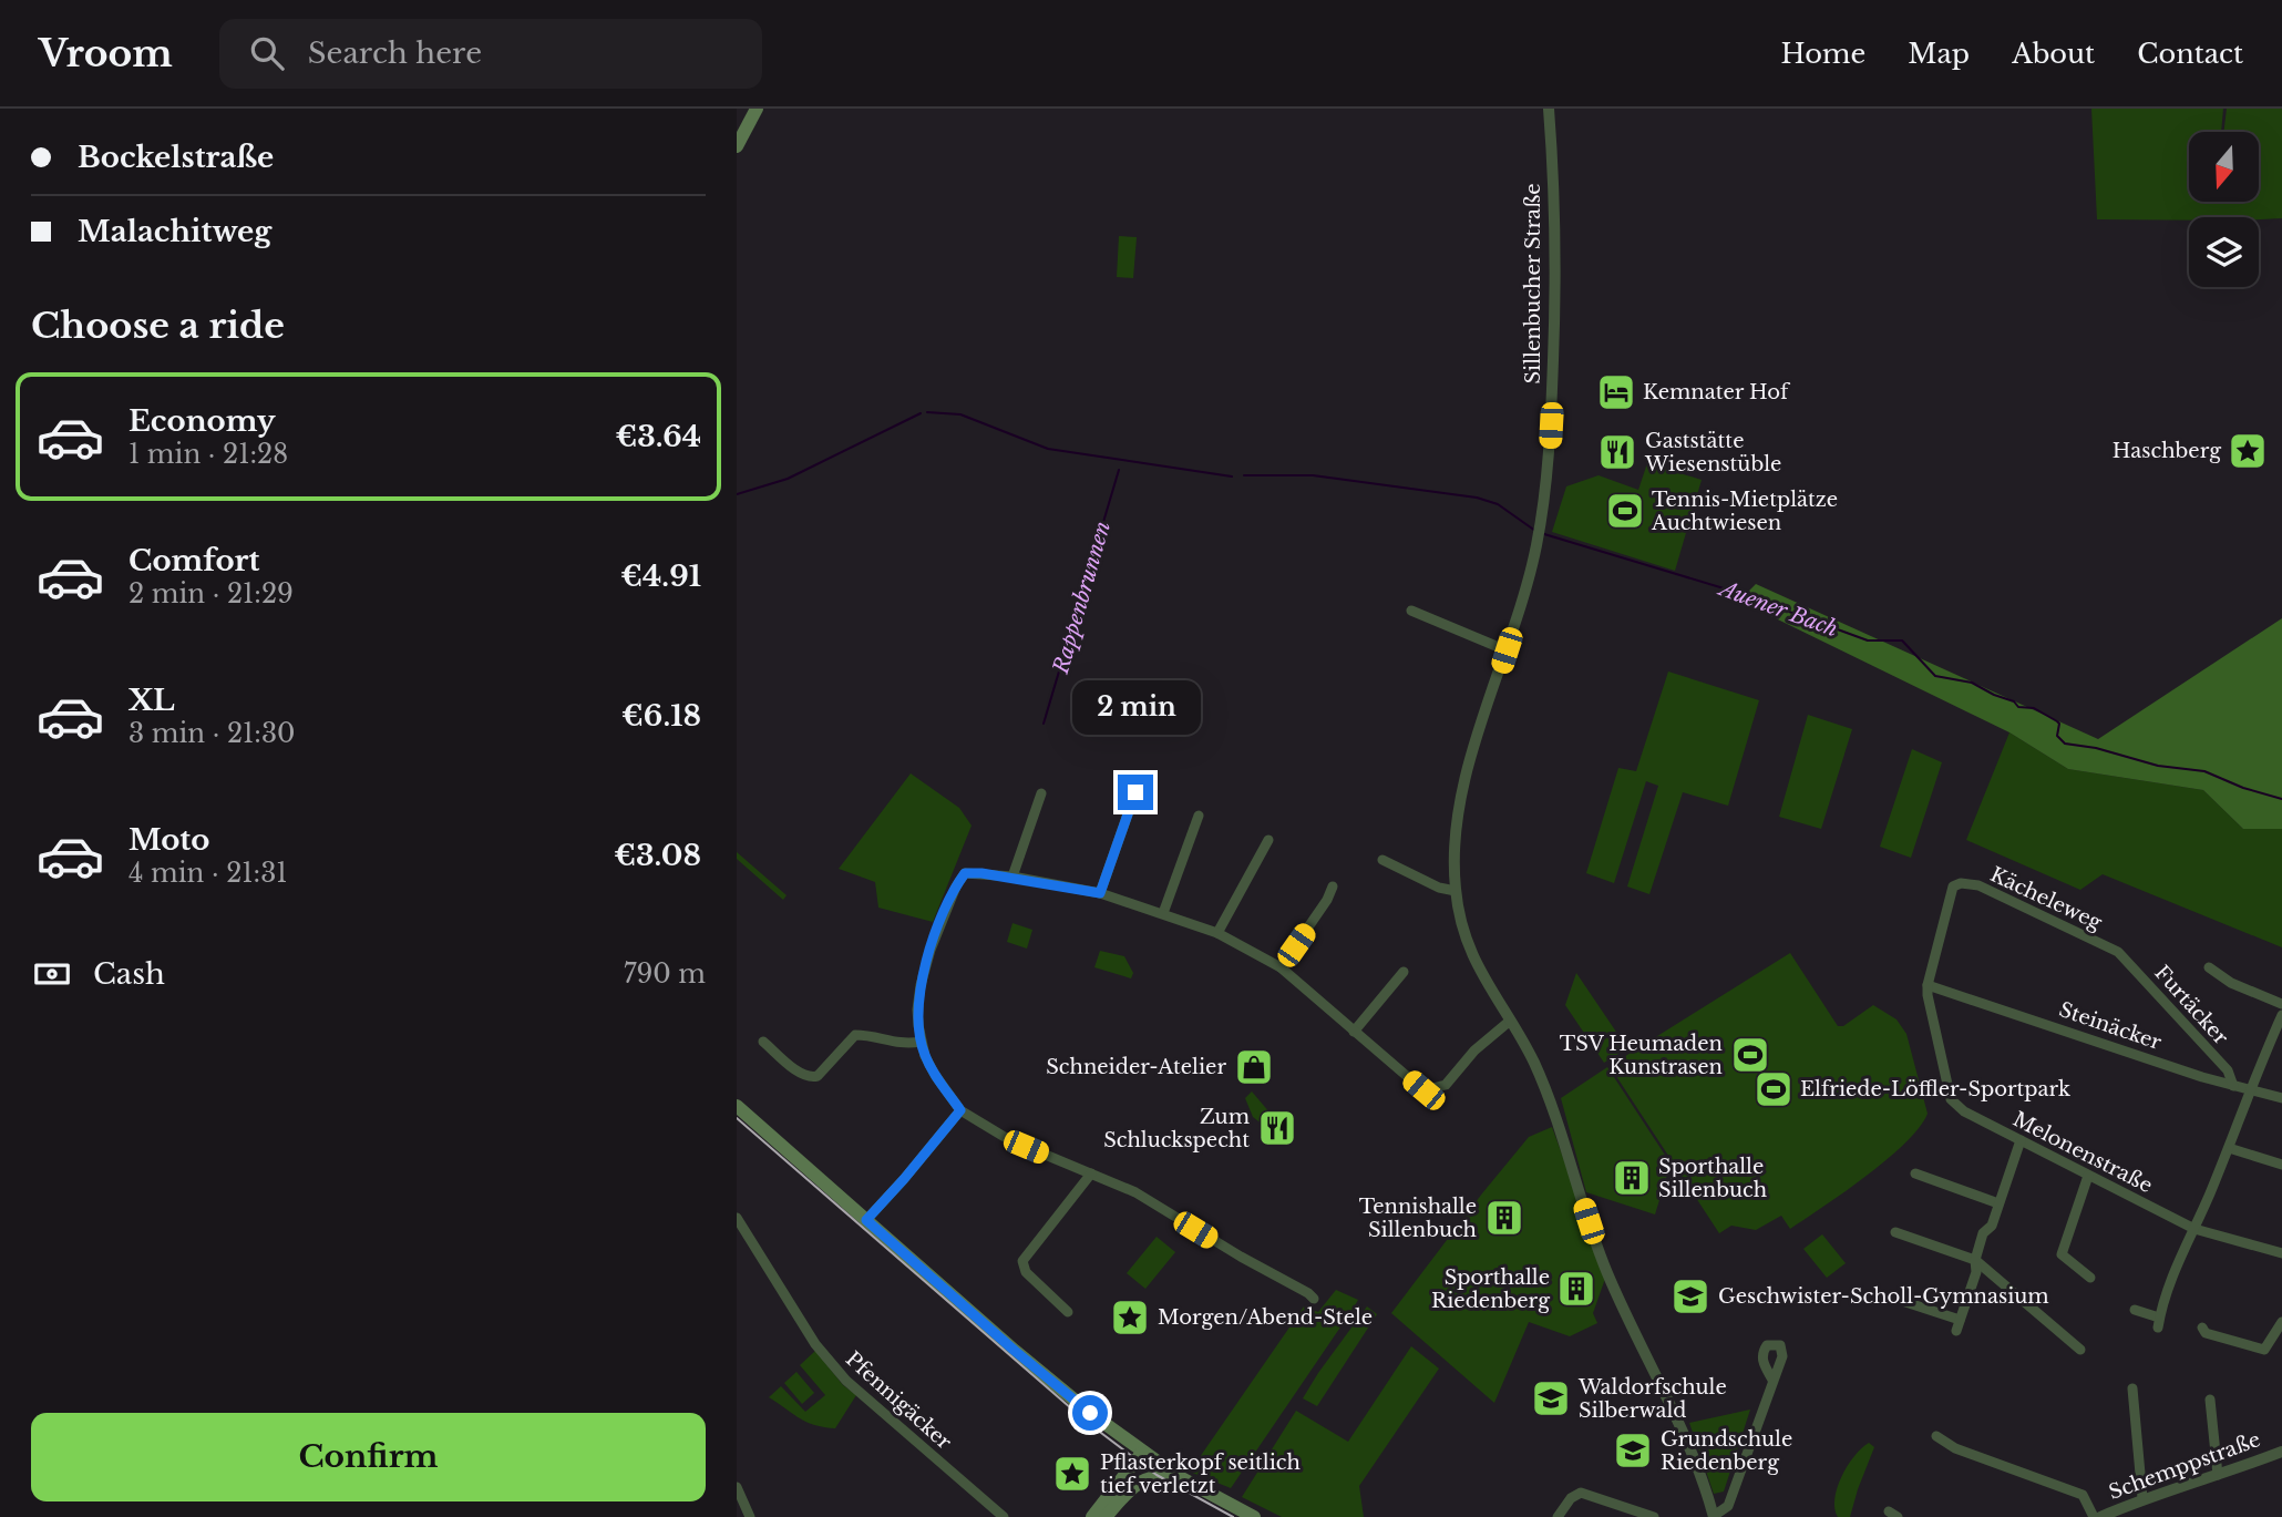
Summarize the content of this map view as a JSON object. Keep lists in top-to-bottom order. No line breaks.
{"streets":{"street":["Sillenbucher Straße","Kächeleweg","Furtäcker","Steinäcker","Melonenstraße","Pfennigäcker","Schemppstraße"]},"crossings":[["Kächeleweg","Furtäcker"],["Kächeleweg","Melonenstraße"],["Furtäcker","Steinäcker"],["Steinäcker","Melonenstraße"]],"water":["Rappenbrunnen","Auener Bach"],"places":{"hotel":["Kemnater Hof"],"place":["Haschberg","Morgen/Abend-Stele","Pflasterkopf seitlich tief verletzt"],"restaurant":["Gaststätte Wiesenstüble","Zum Schluckspecht"],"sports":["Tennis-Mietplätze Auchtwiesen","TSV Heumaden Kunstrasen","Elfriede-Löffler-Sportpark"],"shop":["Schneider-Atelier"],"building":["Sporthalle Sillenbuch","Tennishalle Sillenbuch","Sporthalle Riedenberg"],"school or university":["Geschwister-Scholl-Gymnasium","Waldorfschule Silberwald","Grundschule Riedenberg"]},"north":"bottom","page":{"header":"Vroom","search":"Search here","nav":["Home","Map","About","Contact"],"banner":["Bockelstraße","Malachitweg"],"heading":"Choose a ride","list":[{"name":"Economy","note":"1 min · 21:28","value":"€3.64"},{"name":"Comfort","note":"2 min · 21:29","value":"€4.91"},{"name":"XL","note":"3 min · 21:30","value":"€6.18"},{"name":"Moto","note":"4 min · 21:31","value":"€3.08"}],"bubble":"2 min","pay":["Cash","790 m"],"buttons":"Confirm"}}
